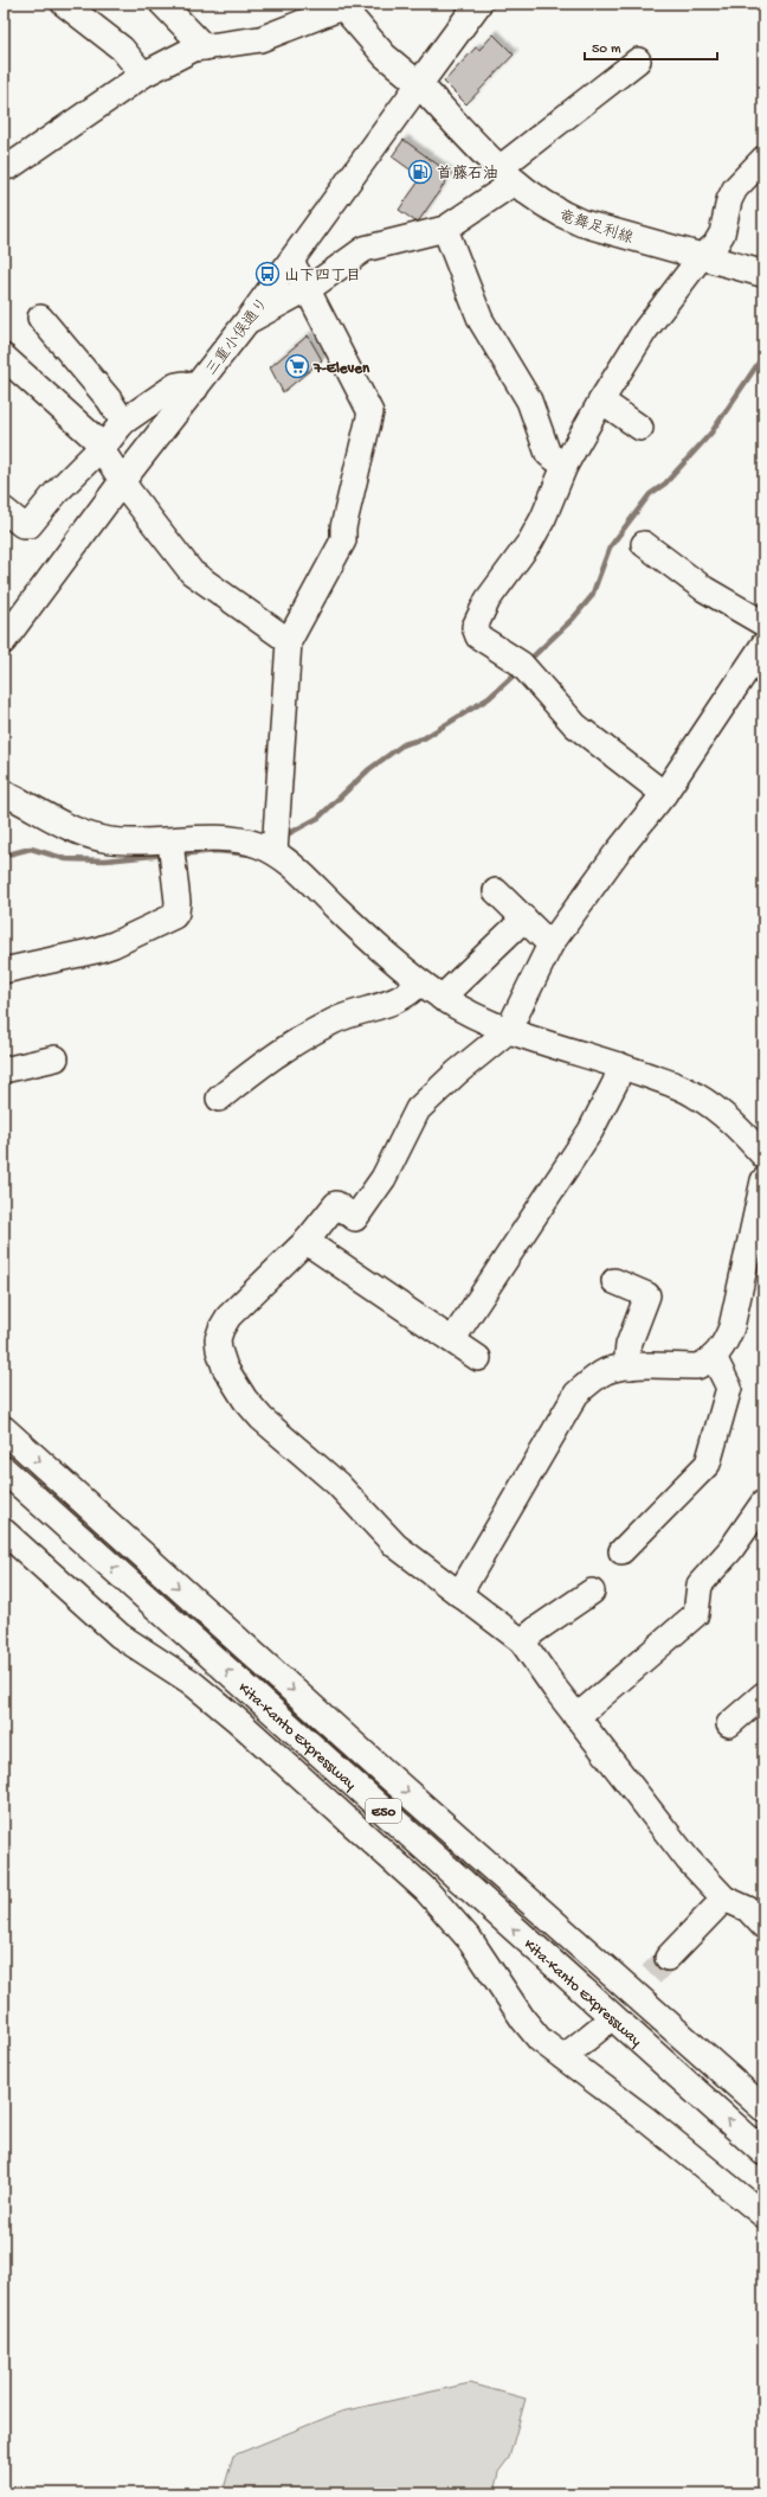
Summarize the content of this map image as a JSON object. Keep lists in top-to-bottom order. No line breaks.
{"streets":{"main road":["竜舞足利線","三重小俣通り","Kita-Kanto Expressway","E50"]},"crossings":[["竜舞足利線","三重小俣通り"]],"places":{"fuel station":["首藤石油"],"bus stop":["山下四丁目"],"supermarket":["7-Eleven"]},"scale_bar":"50 m"}
